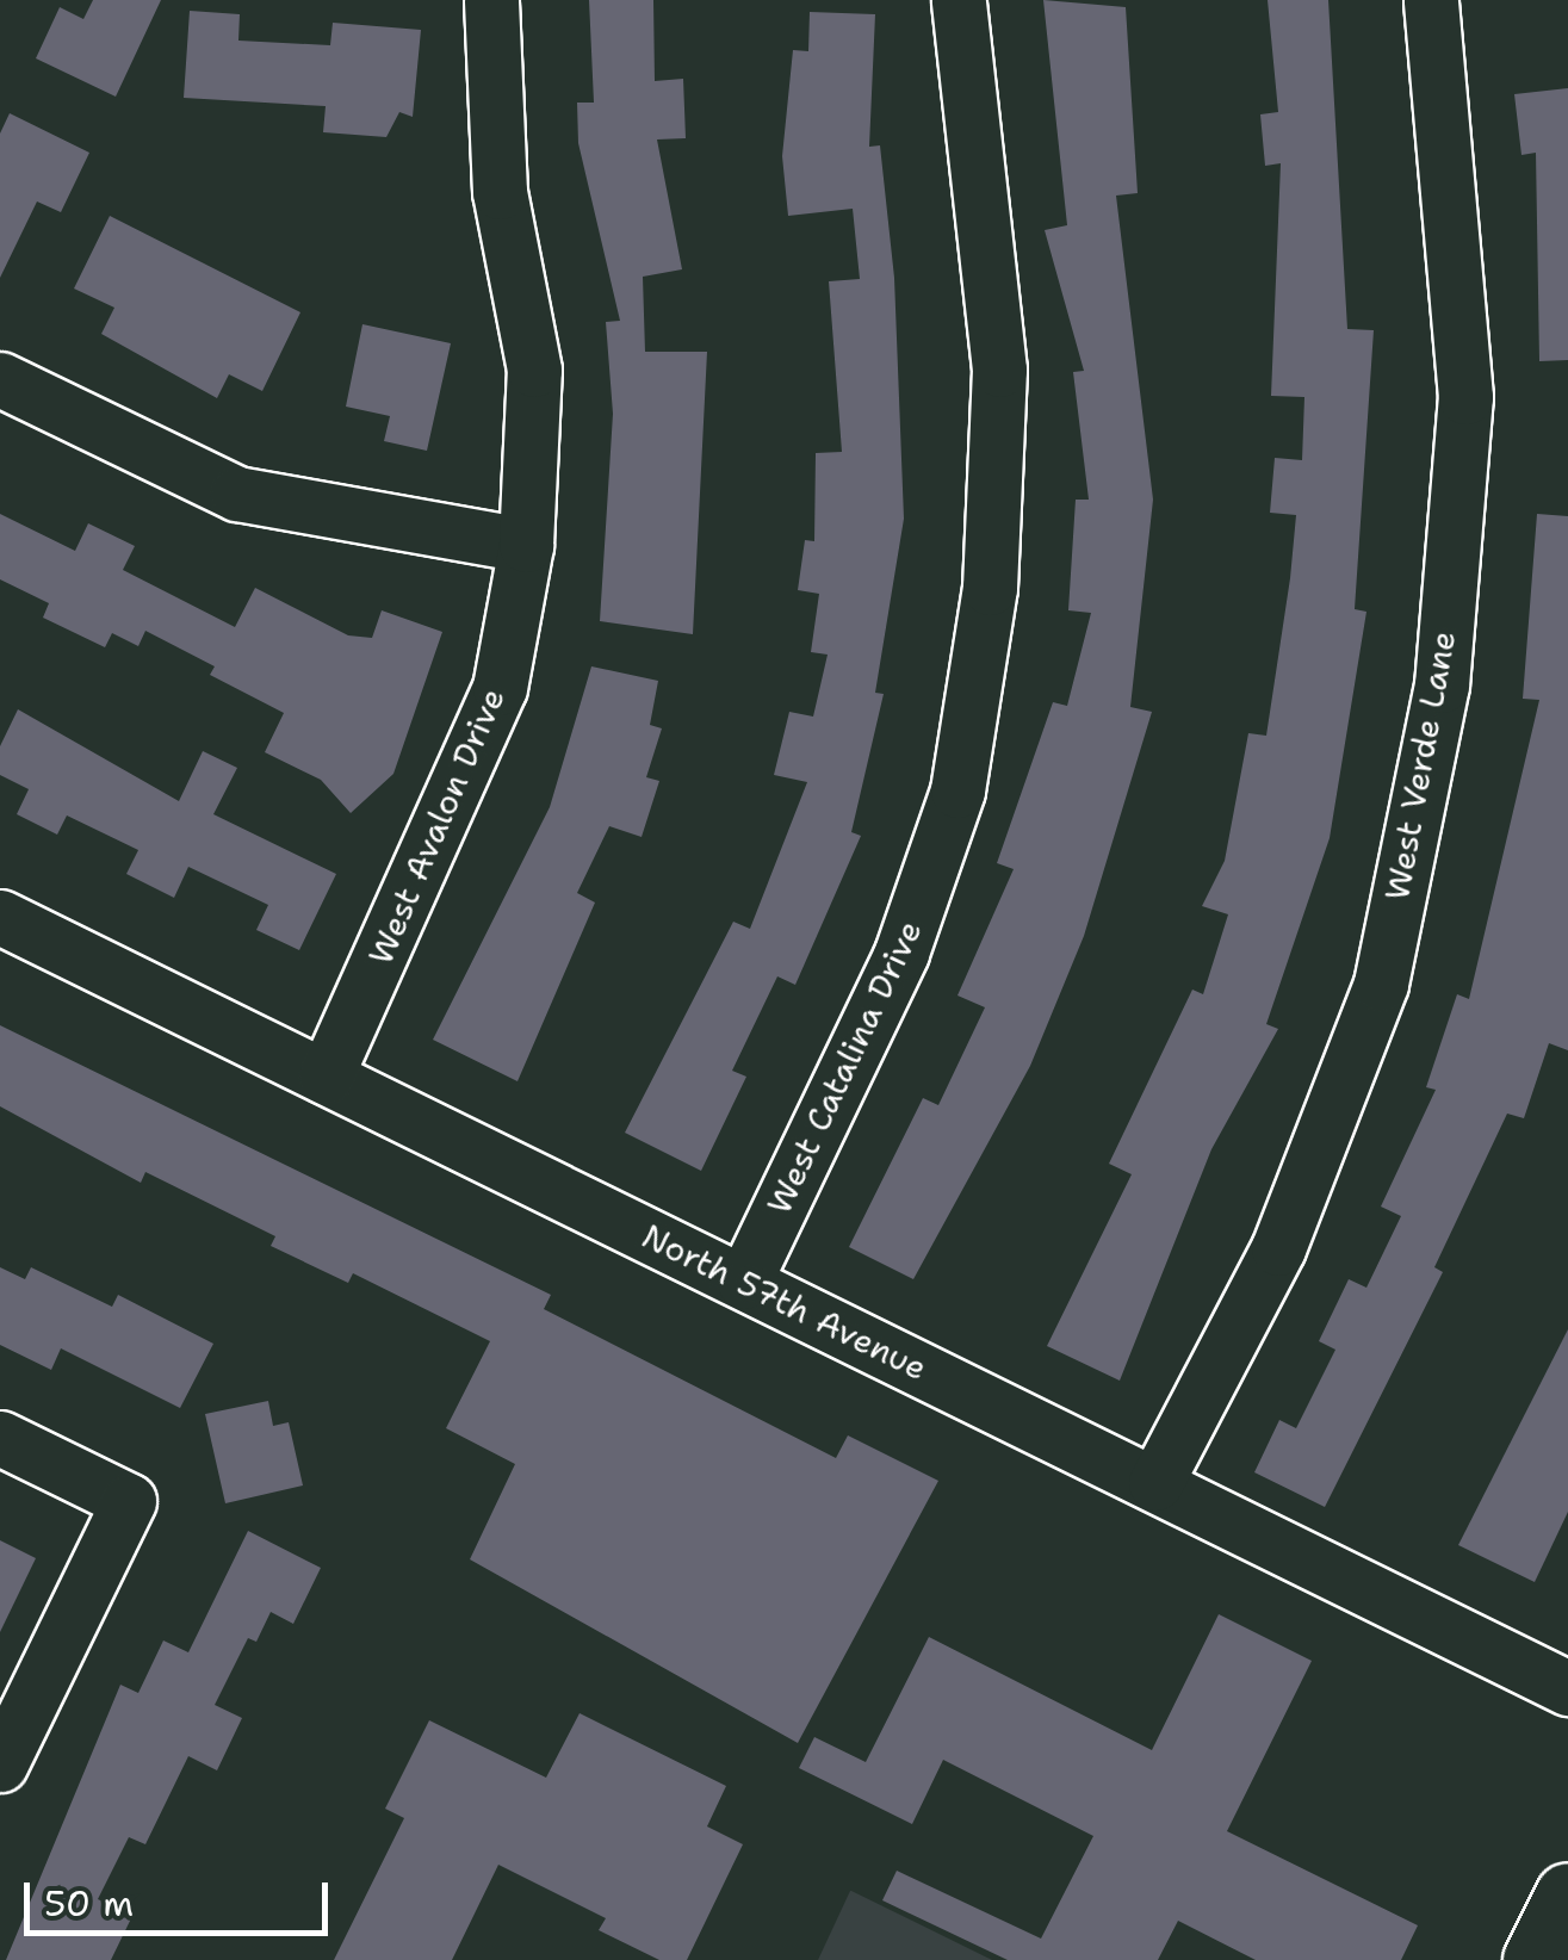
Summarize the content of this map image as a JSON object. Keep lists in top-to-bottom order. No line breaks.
{"streets":{"street":["West Verde Lane","West Avalon Drive","West Catalina Drive","North 57th Avenue"]},"crossings":[["West Verde Lane","North 57th Avenue"],["West Avalon Drive","North 57th Avenue"],["West Catalina Drive","North 57th Avenue"]],"scale_bar":"50 m"}
